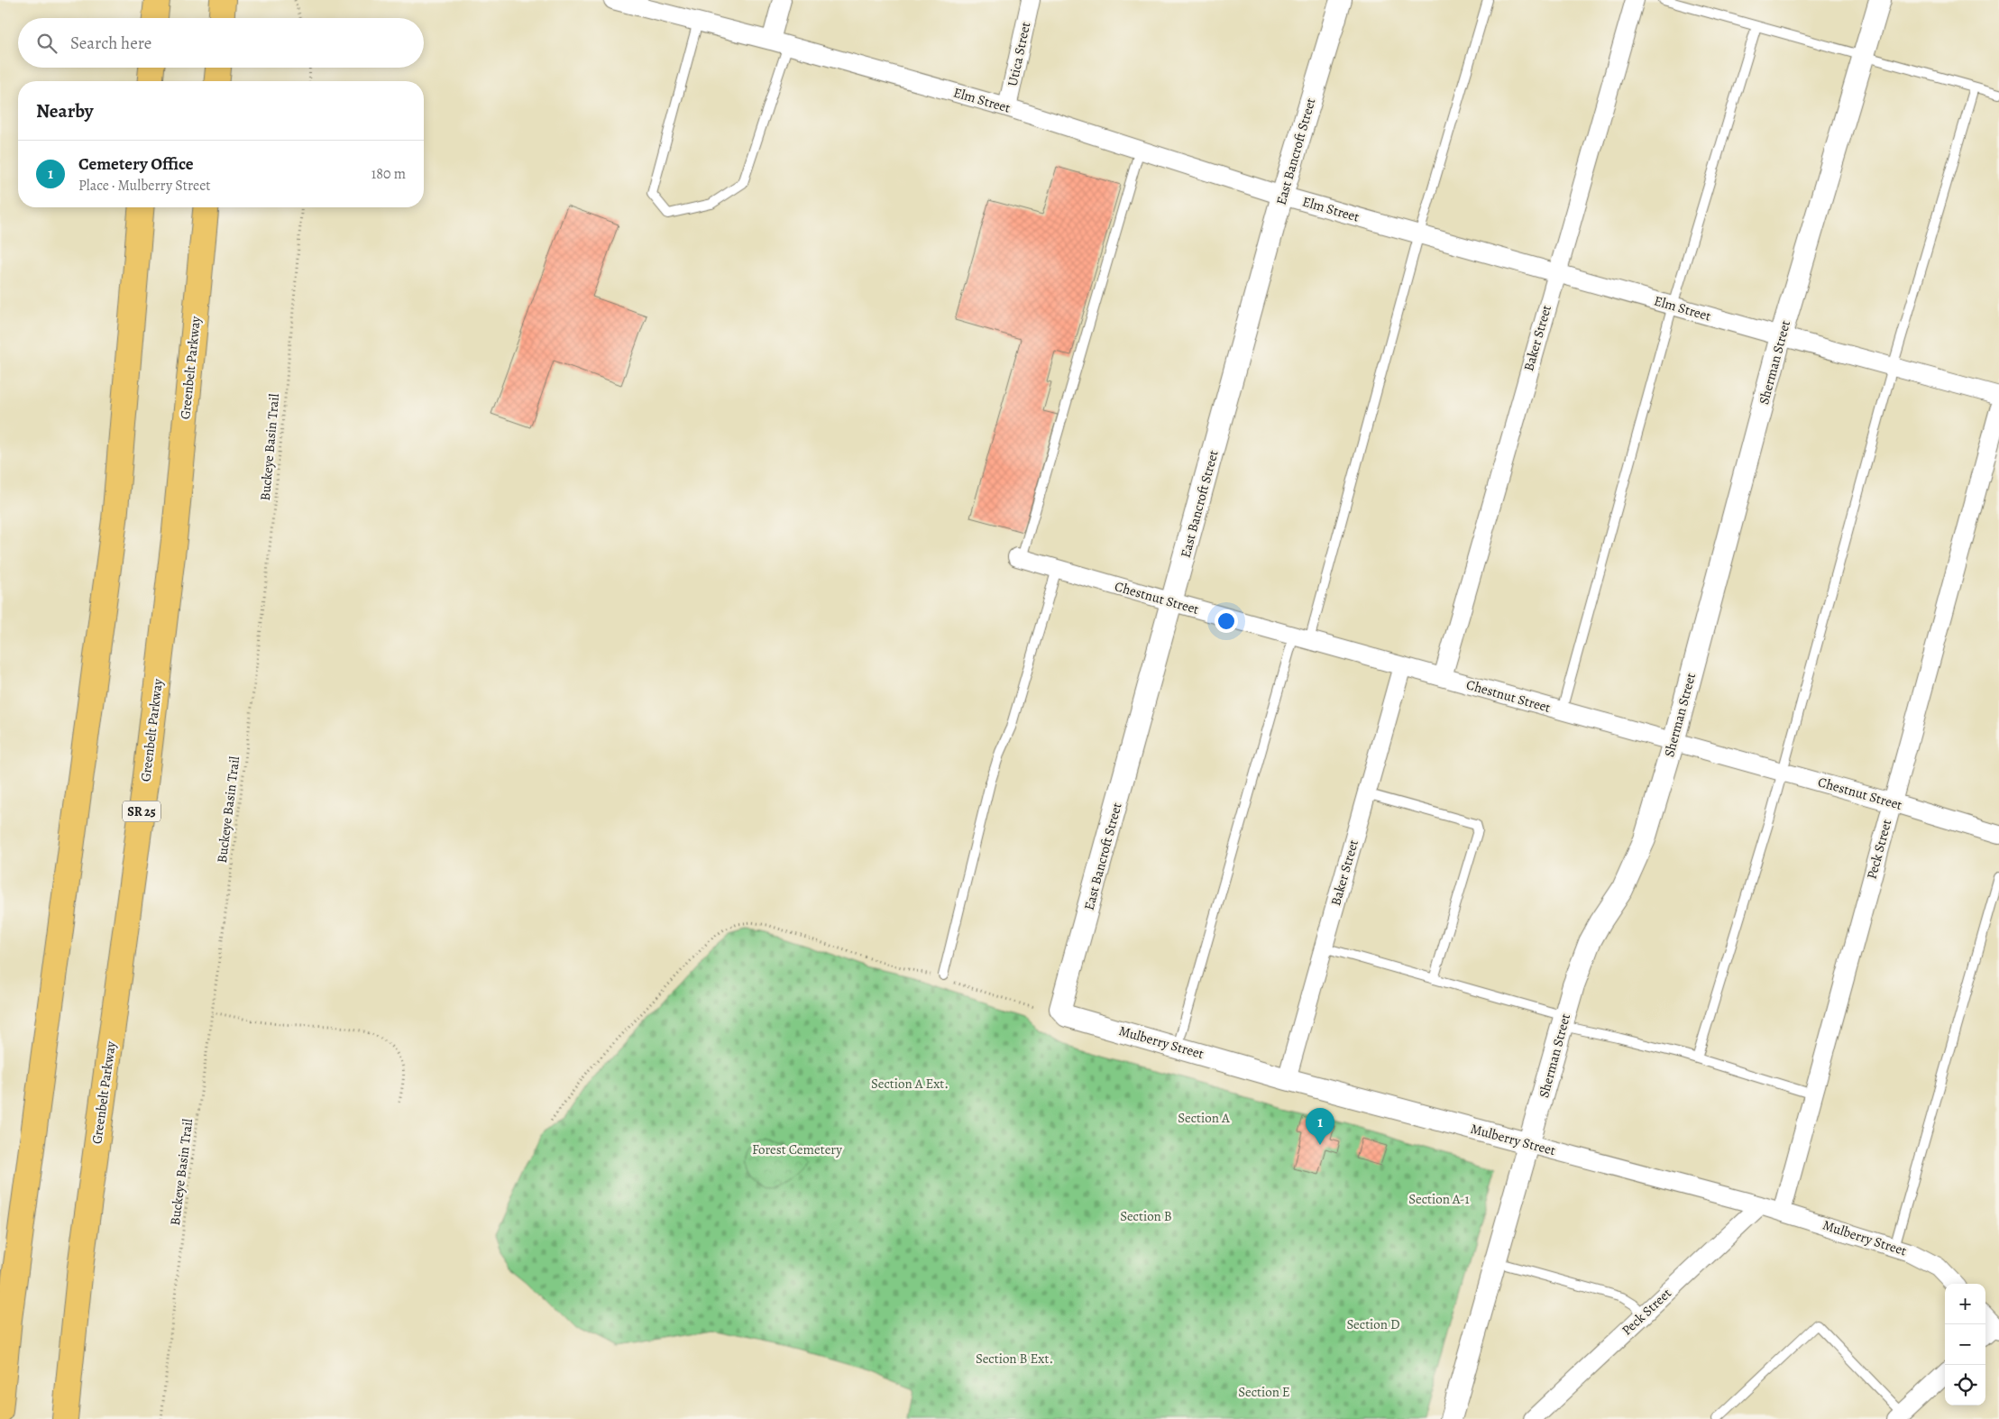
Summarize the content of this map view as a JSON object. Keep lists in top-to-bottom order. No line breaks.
{"streets":{"main road":["Greenbelt Parkway","SR 25"],"street":["Utica Street","Elm Street","East Bancroft Street","Baker Street","Sherman Street","Chestnut Street","Peck Street","Mulberry Street"],"path":["Buckeye Basin Trail"]},"crossings":[["Utica Street","Elm Street"],["Elm Street","East Bancroft Street"],["Elm Street","Baker Street"],["Elm Street","Sherman Street"],["East Bancroft Street","Chestnut Street"],["East Bancroft Street","Mulberry Street"],["Baker Street","Chestnut Street"],["Baker Street","Mulberry Street"],["Sherman Street","Chestnut Street"],["Sherman Street","Mulberry Street"],["Chestnut Street","Peck Street"],["Peck Street","Mulberry Street"]],"parks":["Section A Ext.","Section A","Forest Cemetery","Section A-1","Section B","Section D","Section B Ext.","Section E"],"page":{"search":"Search here","heading":"Nearby","list":[{"mark":"1","name":"Cemetery Office","note":"Place · Mulberry Street","value":"180 m"}],"pins":"1","map_buttons":["+","−"]}}
